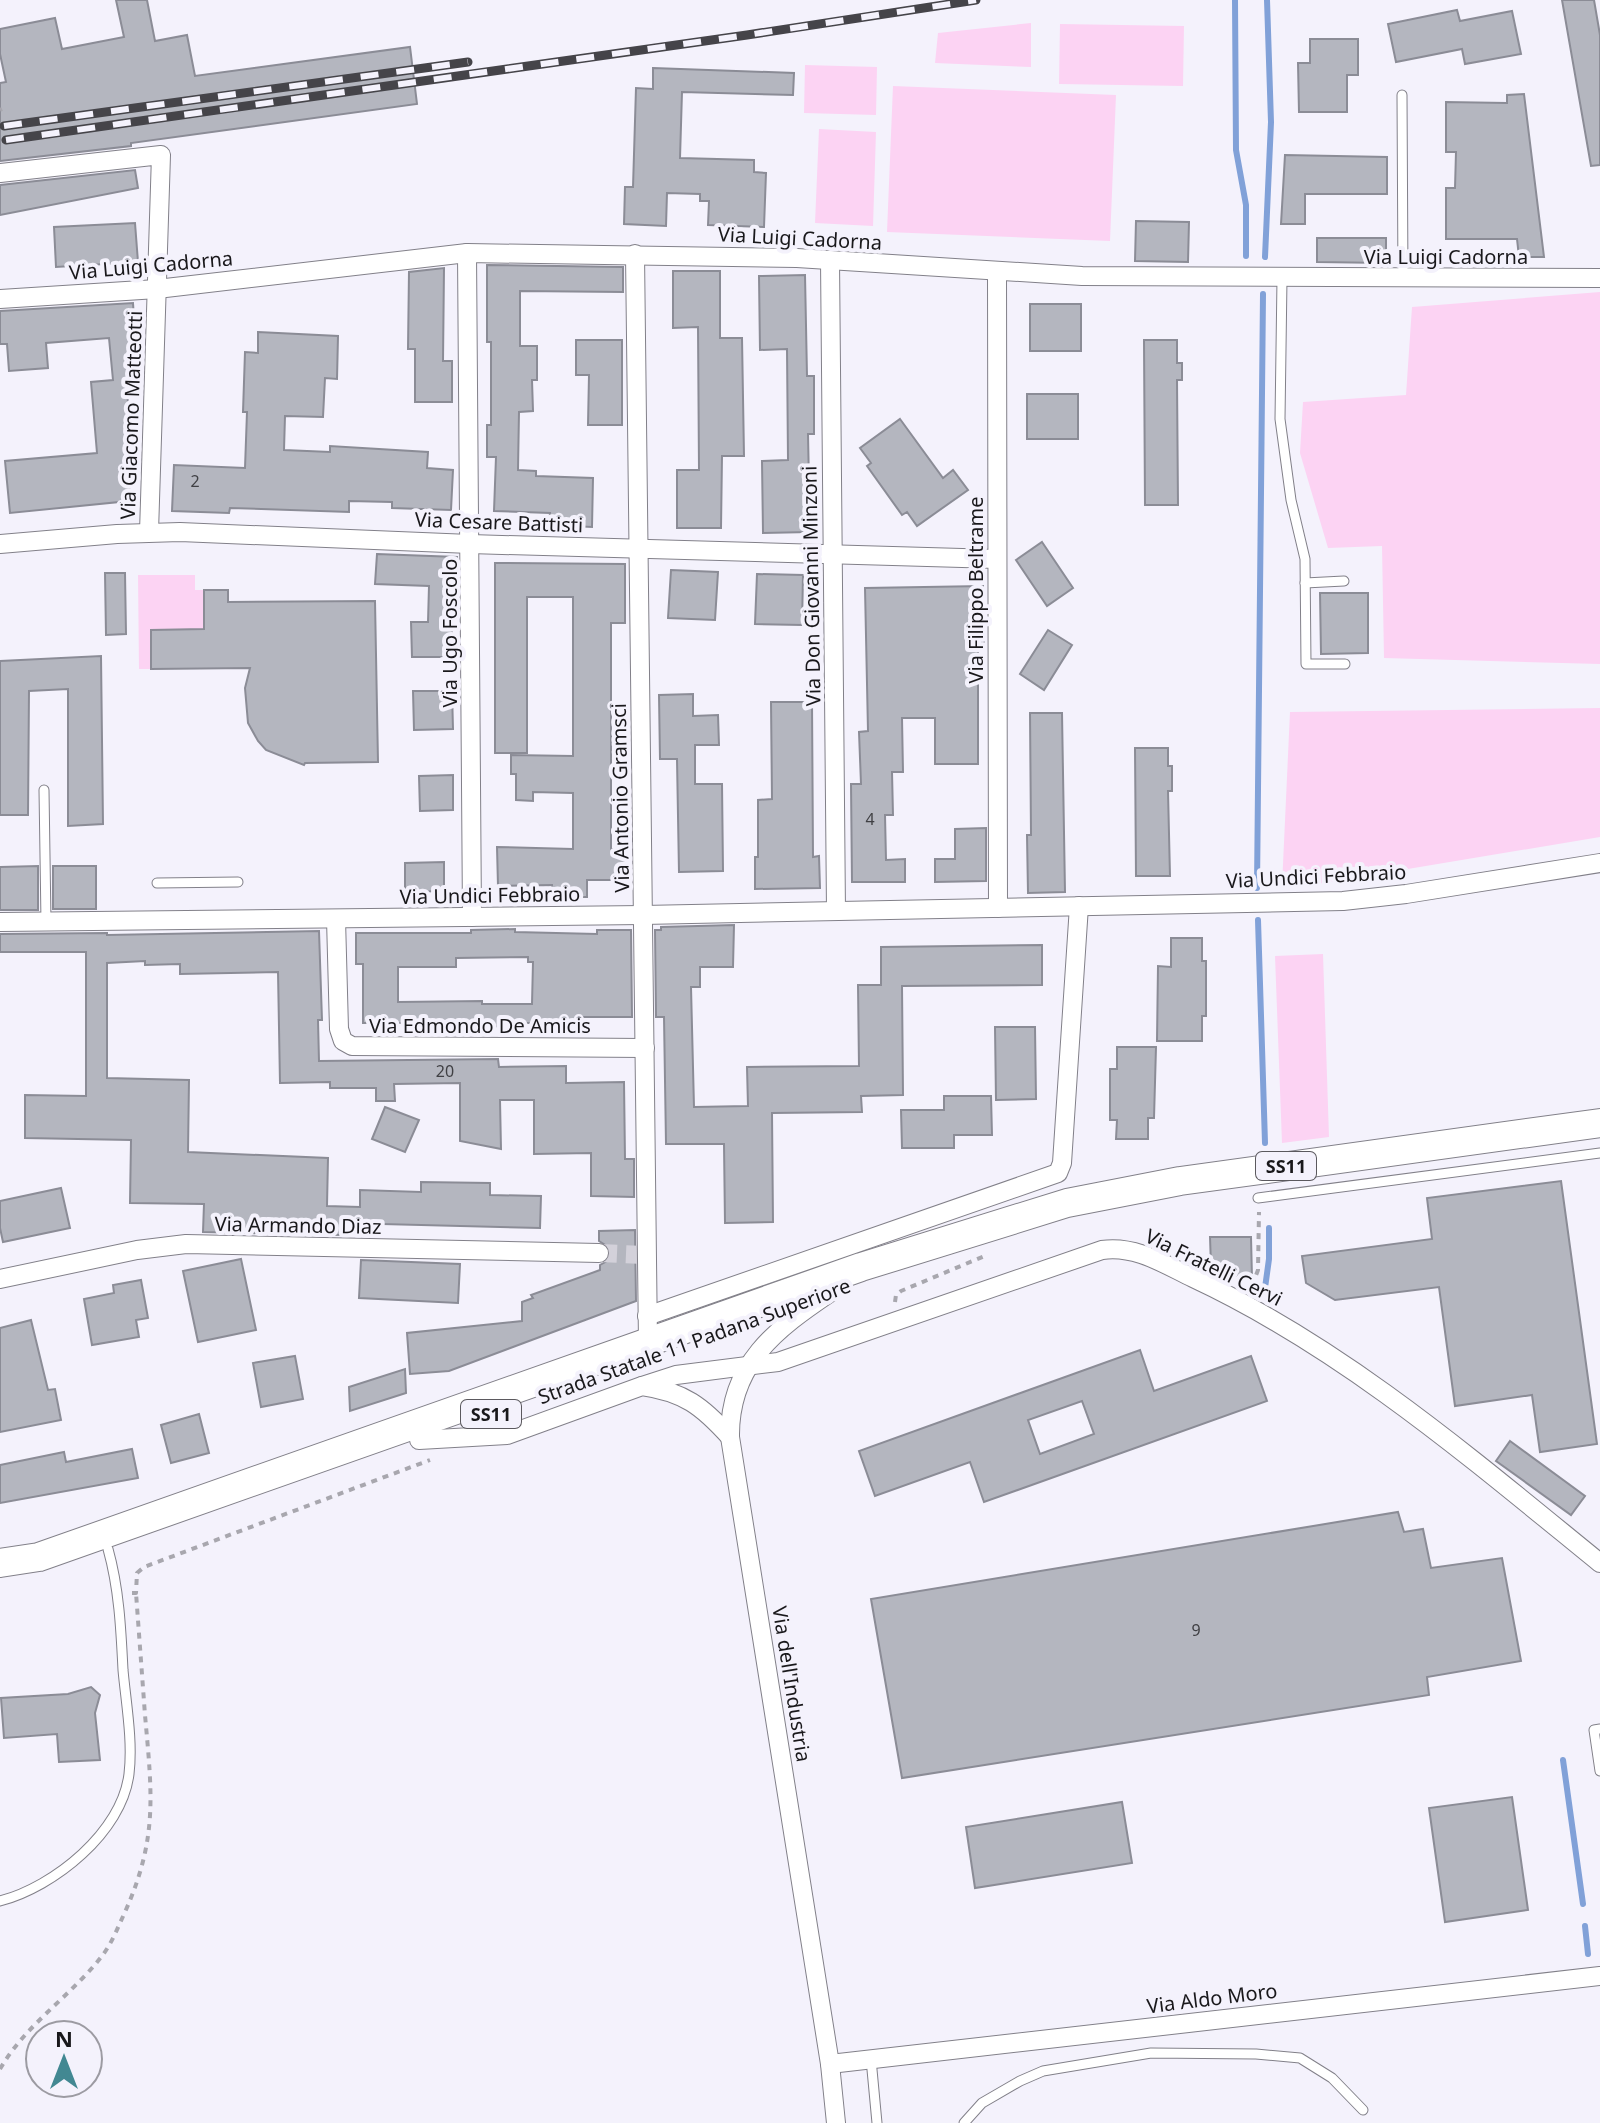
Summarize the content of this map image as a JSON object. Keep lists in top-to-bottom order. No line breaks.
{"streets":{"main road":["SS11","Strada Statale 11 Padana Superiore"],"street":["Via Luigi Cadorna","Via Giacomo Matteotti","Via Cesare Battisti","Via Don Giovanni Minzoni","Via Filippo Beltrame","Via Ugo Foscolo","Via Antonio Gramsci","Via Undici Febbraio","Via Edmondo De Amicis","Via Armando Diaz","Via Fratelli Cervi","Via dell'Industria","Via Aldo Moro"]},"crossings":[["Via Luigi Cadorna","Via Giacomo Matteotti"],["Via Luigi Cadorna","Via Don Giovanni Minzoni"],["Via Luigi Cadorna","Via Filippo Beltrame"],["Via Luigi Cadorna","Via Ugo Foscolo"],["Via Luigi Cadorna","Via Antonio Gramsci"],["Via Giacomo Matteotti","Via Cesare Battisti"],["Via Cesare Battisti","Via Don Giovanni Minzoni"],["Via Cesare Battisti","Via Filippo Beltrame"],["Via Cesare Battisti","Via Ugo Foscolo"],["Via Cesare Battisti","Via Antonio Gramsci"],["Via Don Giovanni Minzoni","Via Undici Febbraio"],["Via Filippo Beltrame","Via Undici Febbraio"],["Via Ugo Foscolo","Via Undici Febbraio"],["Via Antonio Gramsci","Via Undici Febbraio"],["Via Antonio Gramsci","Via Edmondo De Amicis"],["Via Antonio Gramsci","Strada Statale 11 Padana Superiore"],["Via Undici Febbraio","Via Edmondo De Amicis"],["Via Fratelli Cervi","Strada Statale 11 Padana Superiore"],["Via Fratelli Cervi","Via dell'Industria"],["Strada Statale 11 Padana Superiore","Via dell'Industria"],["Via dell'Industria","Via Aldo Moro"]],"house_numbers":["2","4","20","9"],"north":"top"}
